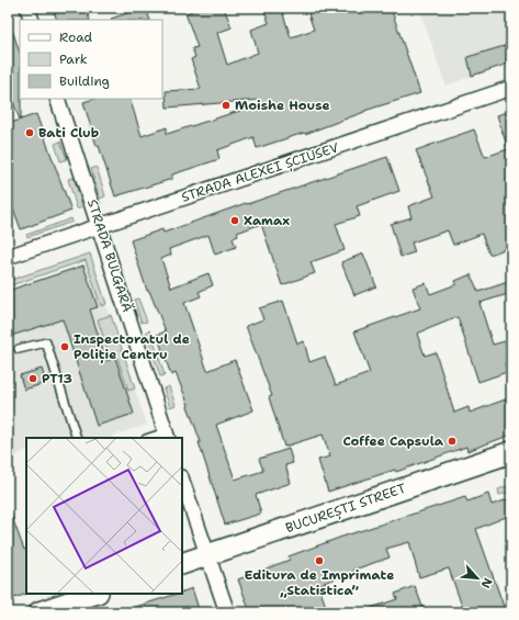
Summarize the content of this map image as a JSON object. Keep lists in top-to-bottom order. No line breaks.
{"streets":{"main road":["BUCUREȘTI STREET"],"street":["STRADA ALEXEI ȘCIUSEV","STRADA BULGARĂ"]},"crossings":[["STRADA ALEXEI ȘCIUSEV","STRADA BULGARĂ"]],"places":["Moishe House","Bati Club","Xamax","Inspectoratul de Poliție Centru","PT13","Coffee Capsula","Editura de Imprimate „Statistica”"],"legend":["Road","Park","Building"],"north":"bottom right"}
